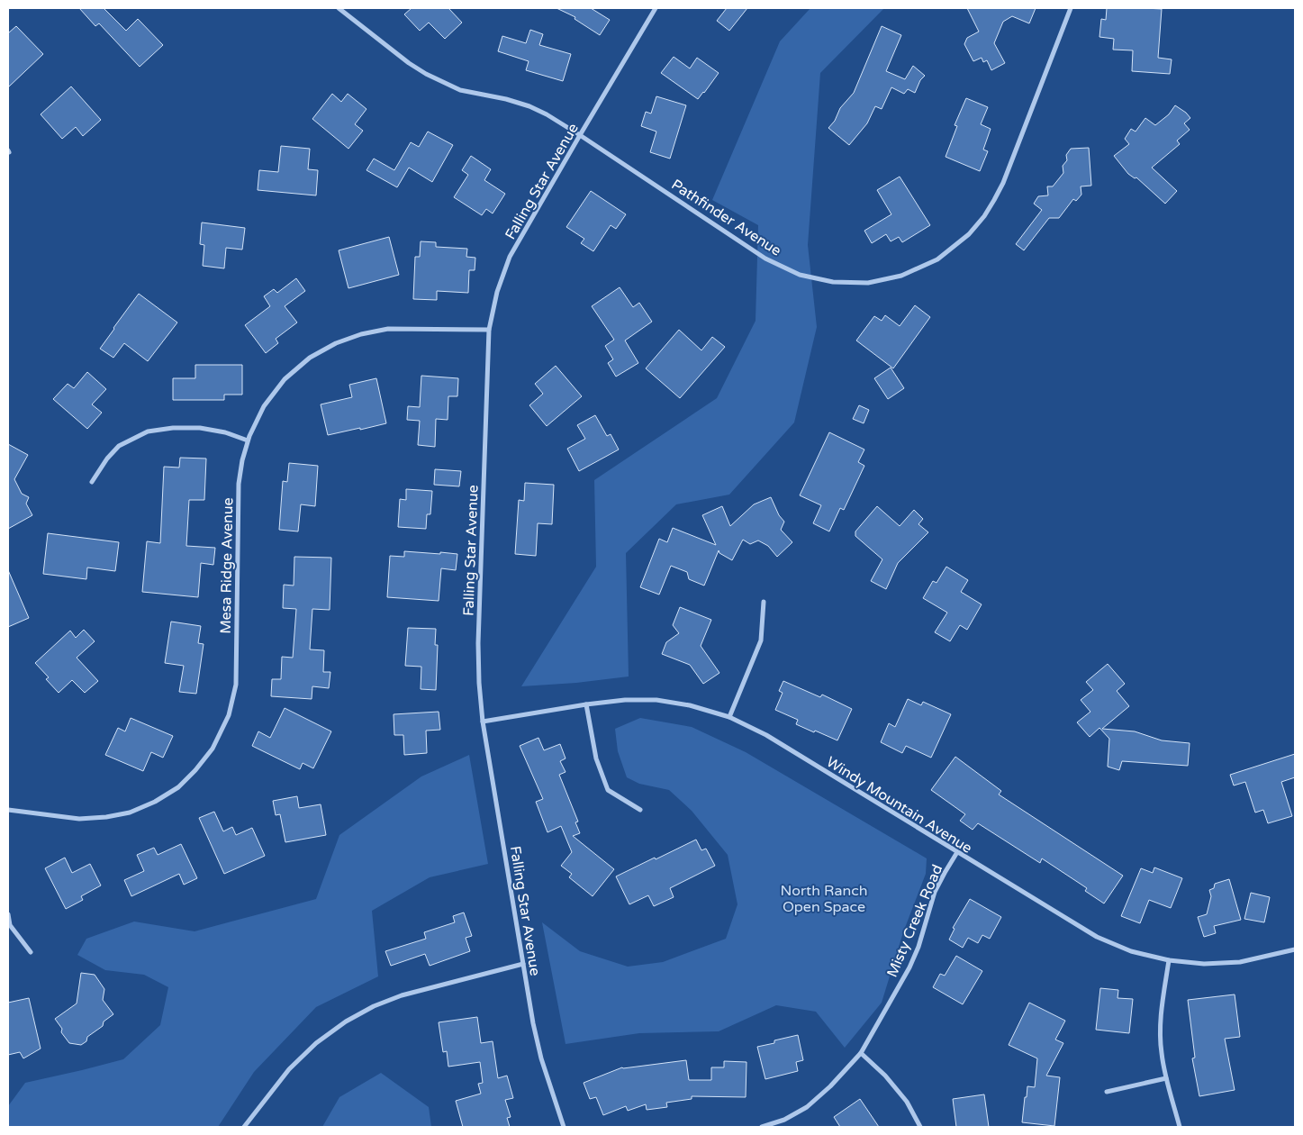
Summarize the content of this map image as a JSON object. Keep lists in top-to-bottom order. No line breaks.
{"streets":{"street":["Falling Star Avenue","Pathfinder Avenue","Mesa Ridge Avenue","Windy Mountain Avenue","Misty Creek Road"]},"crossings":[["Falling Star Avenue","Pathfinder Avenue"],["Falling Star Avenue","Mesa Ridge Avenue"],["Falling Star Avenue","Windy Mountain Avenue"],["Windy Mountain Avenue","Misty Creek Road"]],"parks":["North Ranch Open Space"]}
